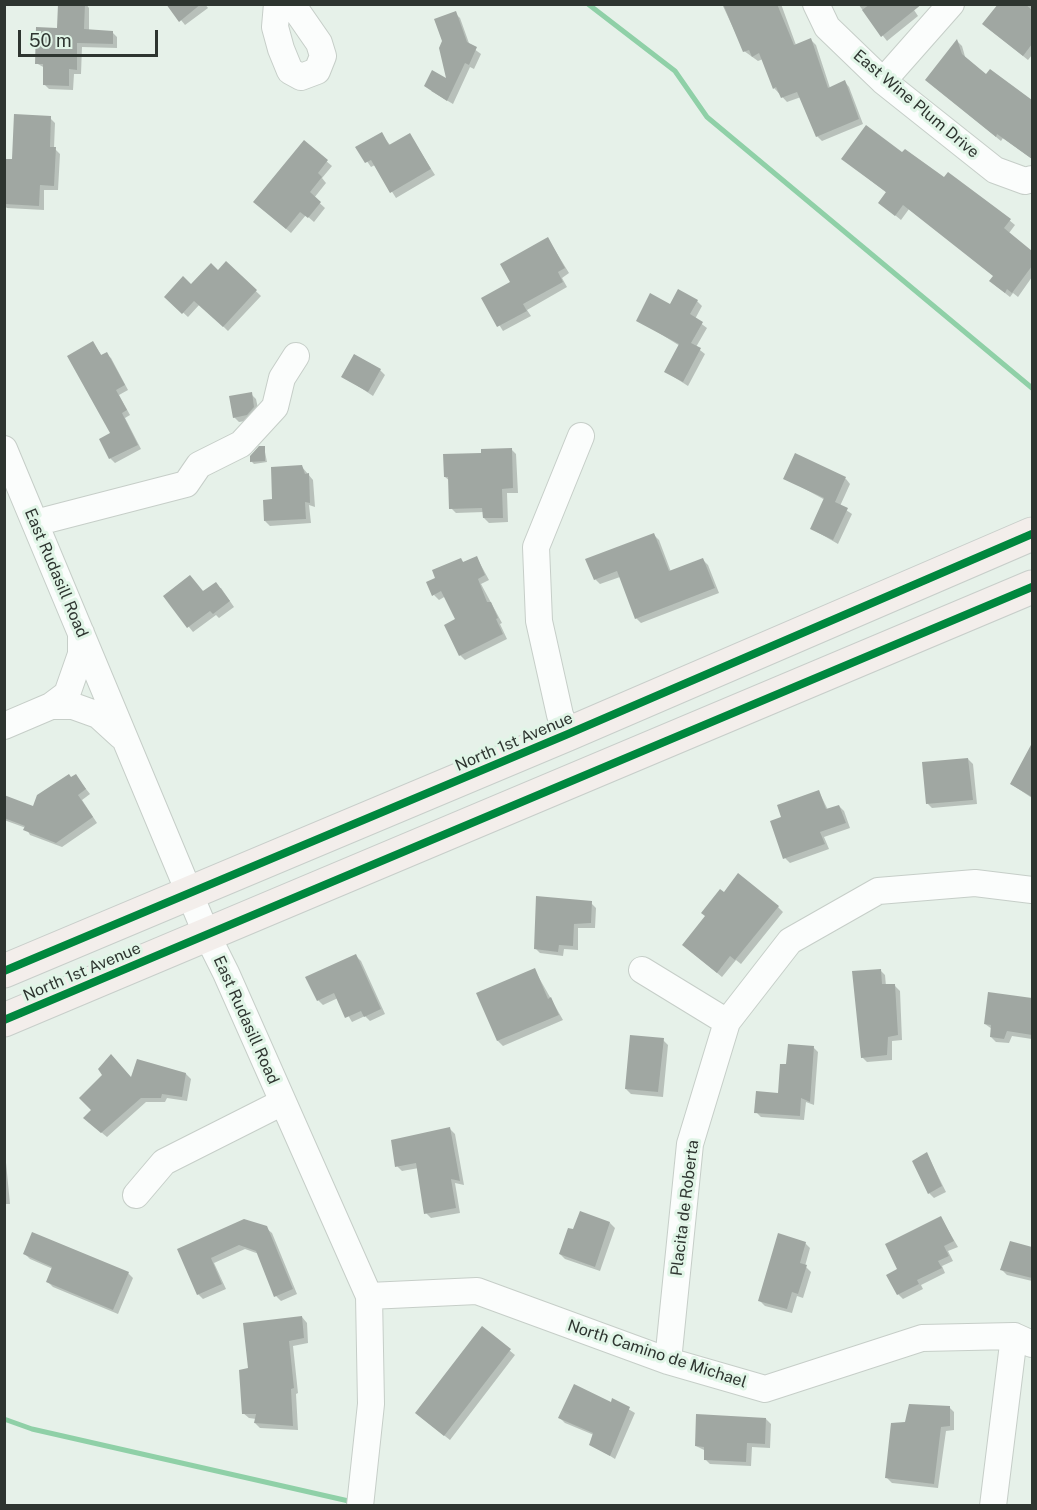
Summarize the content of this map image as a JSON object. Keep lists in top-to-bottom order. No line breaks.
{"streets":{"main road":["North 1st Avenue"],"street":["East Wine Plum Drive","East Rudasill Road","Placita de Roberta","North Camino de Michael"]},"crossings":[["East Rudasill Road","North 1st Avenue"],["East Rudasill Road","North Camino de Michael"],["Placita de Roberta","North Camino de Michael"]],"scale_bar":"50 m"}
